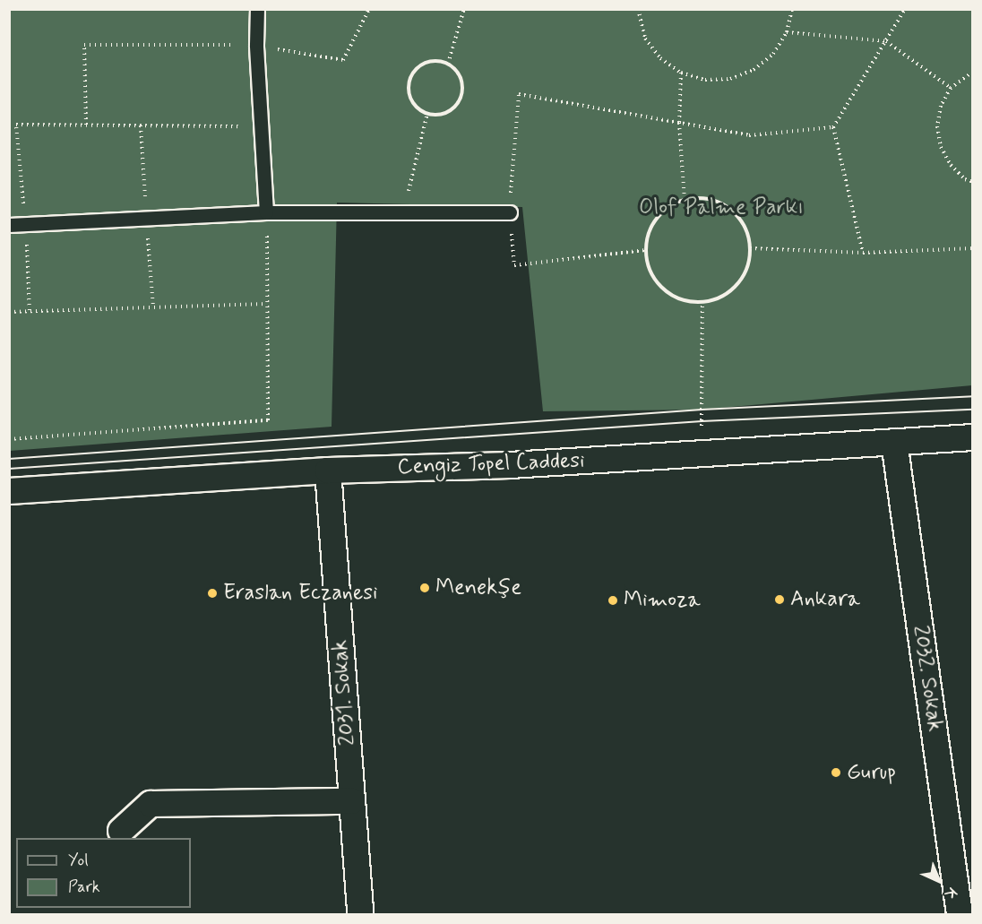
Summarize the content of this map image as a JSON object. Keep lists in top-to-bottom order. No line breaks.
{"streets":{"street":["Cengiz Topel Caddesi","2032. Sokak","2031. Sokak"]},"crossings":[["Cengiz Topel Caddesi","2032. Sokak"],["Cengiz Topel Caddesi","2031. Sokak"]],"parks":["Olof Palme Parkı"],"places":["Menekşe","Eraslan Eczanesi","Ankara","Mimoza","Gurup"],"legend":["Yol","Park"],"north":"bottom right"}
